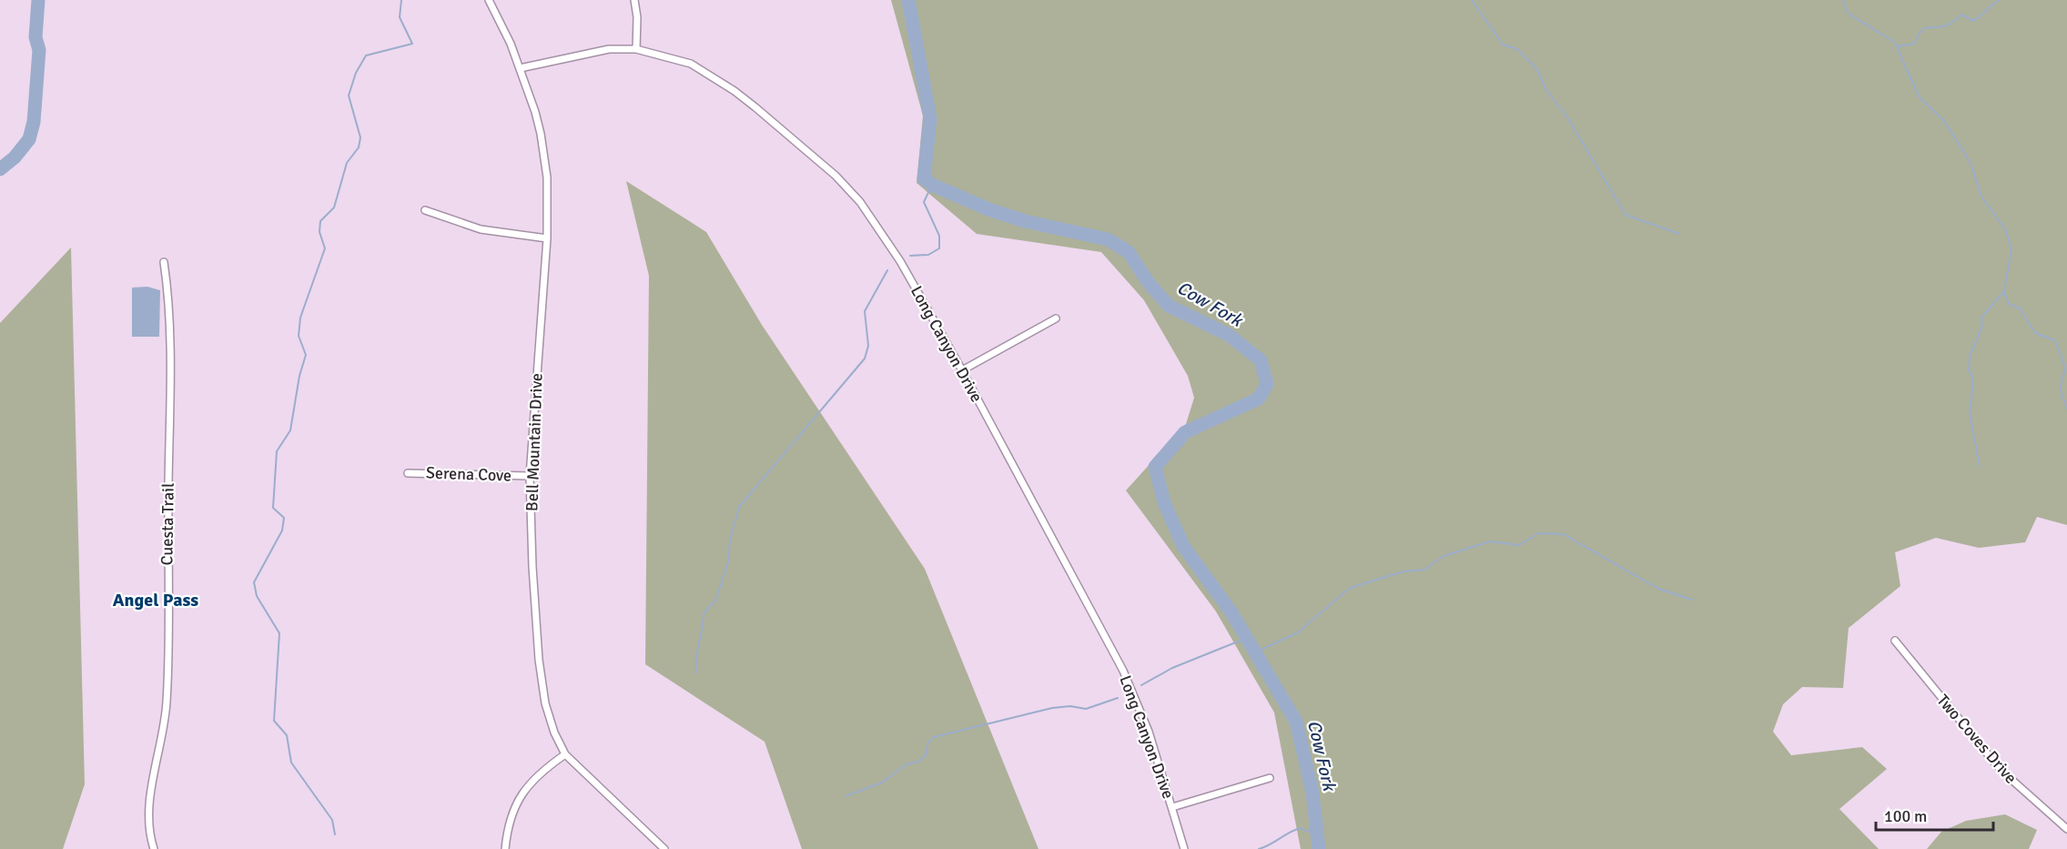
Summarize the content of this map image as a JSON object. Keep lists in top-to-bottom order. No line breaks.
{"streets":{"street":["Long Canyon Drive","Bell Mountain Drive","Serena Cove","Cuesta Trail","Two Coves Drive"]},"crossings":[["Long Canyon Drive","Bell Mountain Drive"],["Bell Mountain Drive","Serena Cove"]],"districts":["Angel Pass"],"water":["Cow Fork"],"scale_bar":"100 m"}
